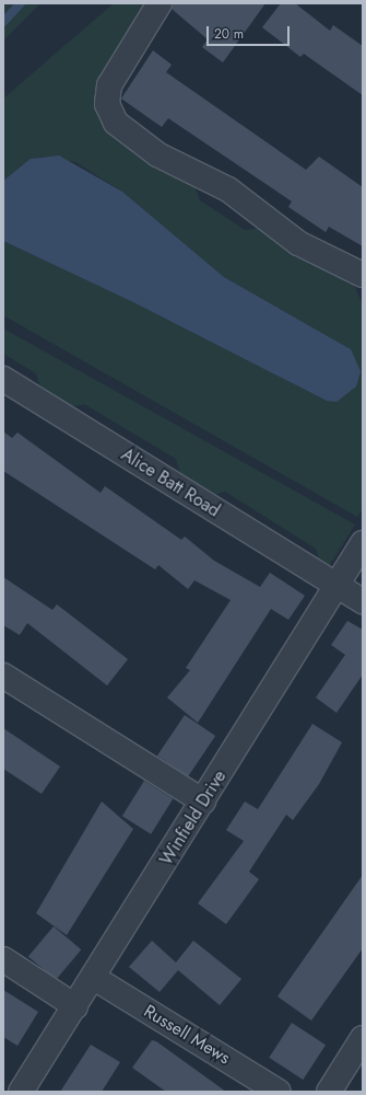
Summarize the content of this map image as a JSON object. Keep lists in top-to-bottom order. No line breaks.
{"streets":{"street":["Alice Batt Road","Winfield Drive","Russell Mews"]},"crossings":[["Alice Batt Road","Winfield Drive"],["Winfield Drive","Russell Mews"]],"scale_bar":"20 m"}
